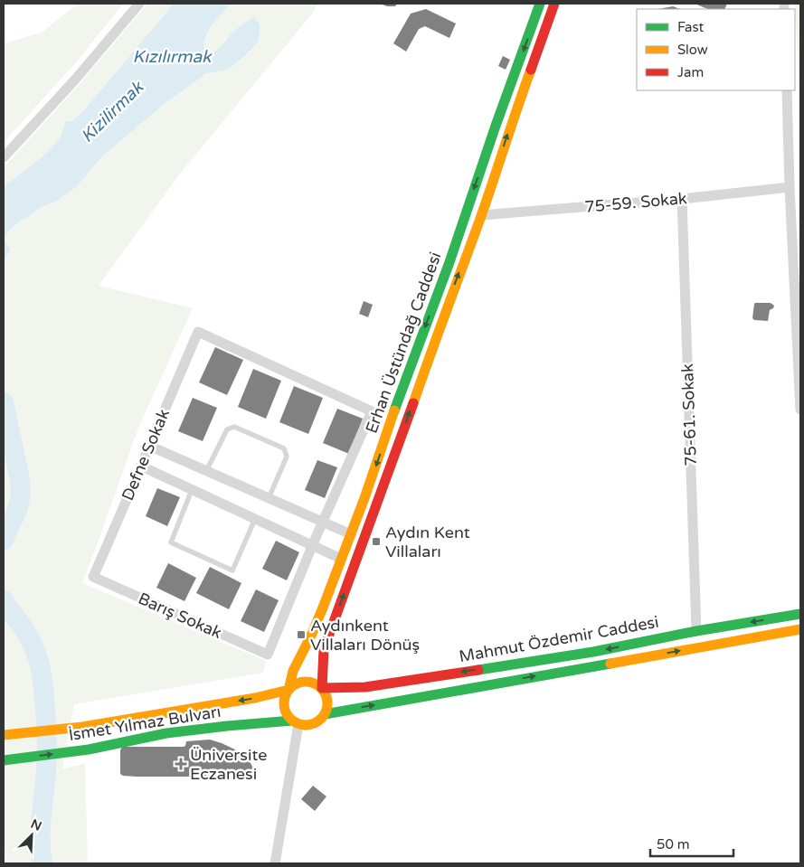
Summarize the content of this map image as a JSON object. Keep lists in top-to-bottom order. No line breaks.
{"streets":{"street":["75-59. Sokak","Erhan Üstündağ Caddesi","75-61. Sokak","Defne Sokak","Barış Sokak","Mahmut Özdemir Caddesi","İsmet Yılmaz Bulvarı"]},"crossings":[["75-59. Sokak","Erhan Üstündağ Caddesi"],["75-59. Sokak","75-61. Sokak"],["Erhan Üstündağ Caddesi","Mahmut Özdemir Caddesi"],["Erhan Üstündağ Caddesi","İsmet Yılmaz Bulvarı"],["75-61. Sokak","Mahmut Özdemir Caddesi"],["Defne Sokak","Barış Sokak"],["Mahmut Özdemir Caddesi","İsmet Yılmaz Bulvarı"]],"water":["Kızılırmak","Kizilirmak"],"places":{"transit":["Aydın Kent Villaları","Aydınkent Villaları Dönüş"],"health":["Üniversite Eczanesi"]},"legend":["Fast","Slow","Jam"],"scale_bar":"50 m","north":"top right"}
